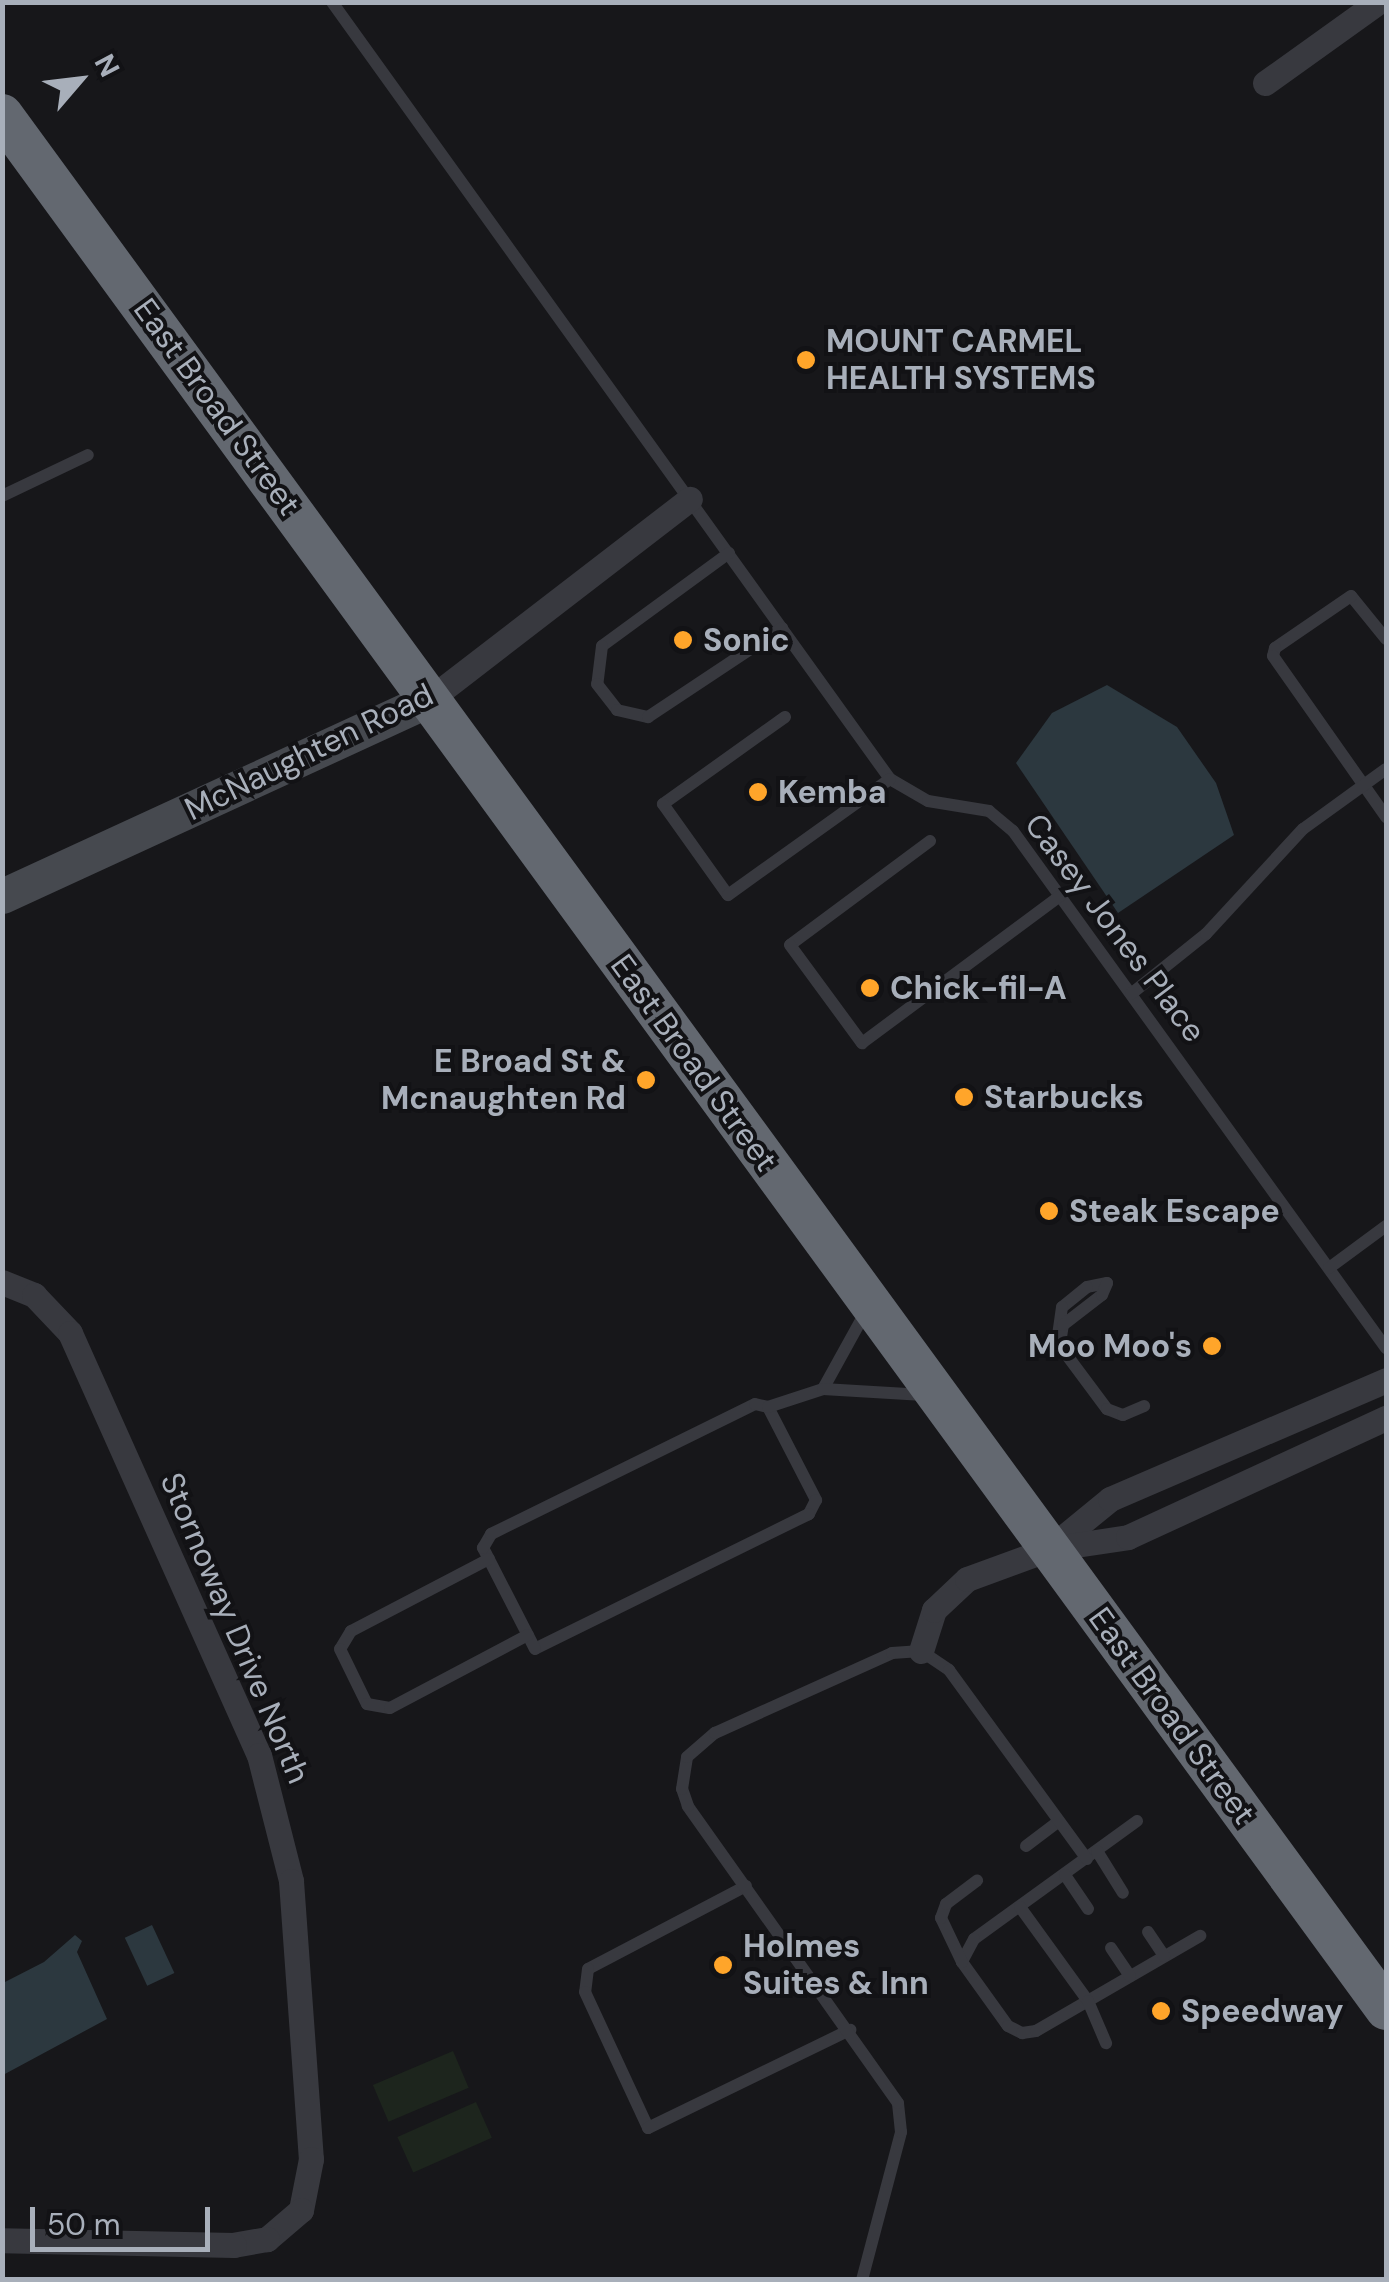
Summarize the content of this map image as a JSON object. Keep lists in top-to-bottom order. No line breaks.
{"streets":{"highway":["East Broad Street"],"street":["McNaughten Road","Stornoway Drive North"],"lane":["Casey Jones Place"]},"crossings":[["East Broad Street","McNaughten Road"],["McNaughten Road","Casey Jones Place"]],"places":["MOUNT CARMEL HEALTH SYSTEMS","Sonic","Kemba","Chick-fil-A","E Broad St & Mcnaughten Rd","Starbucks","Steak Escape","Moo Moo's","Holmes Suites & Inn","Speedway"],"scale_bar":"50 m","north":"top right"}
